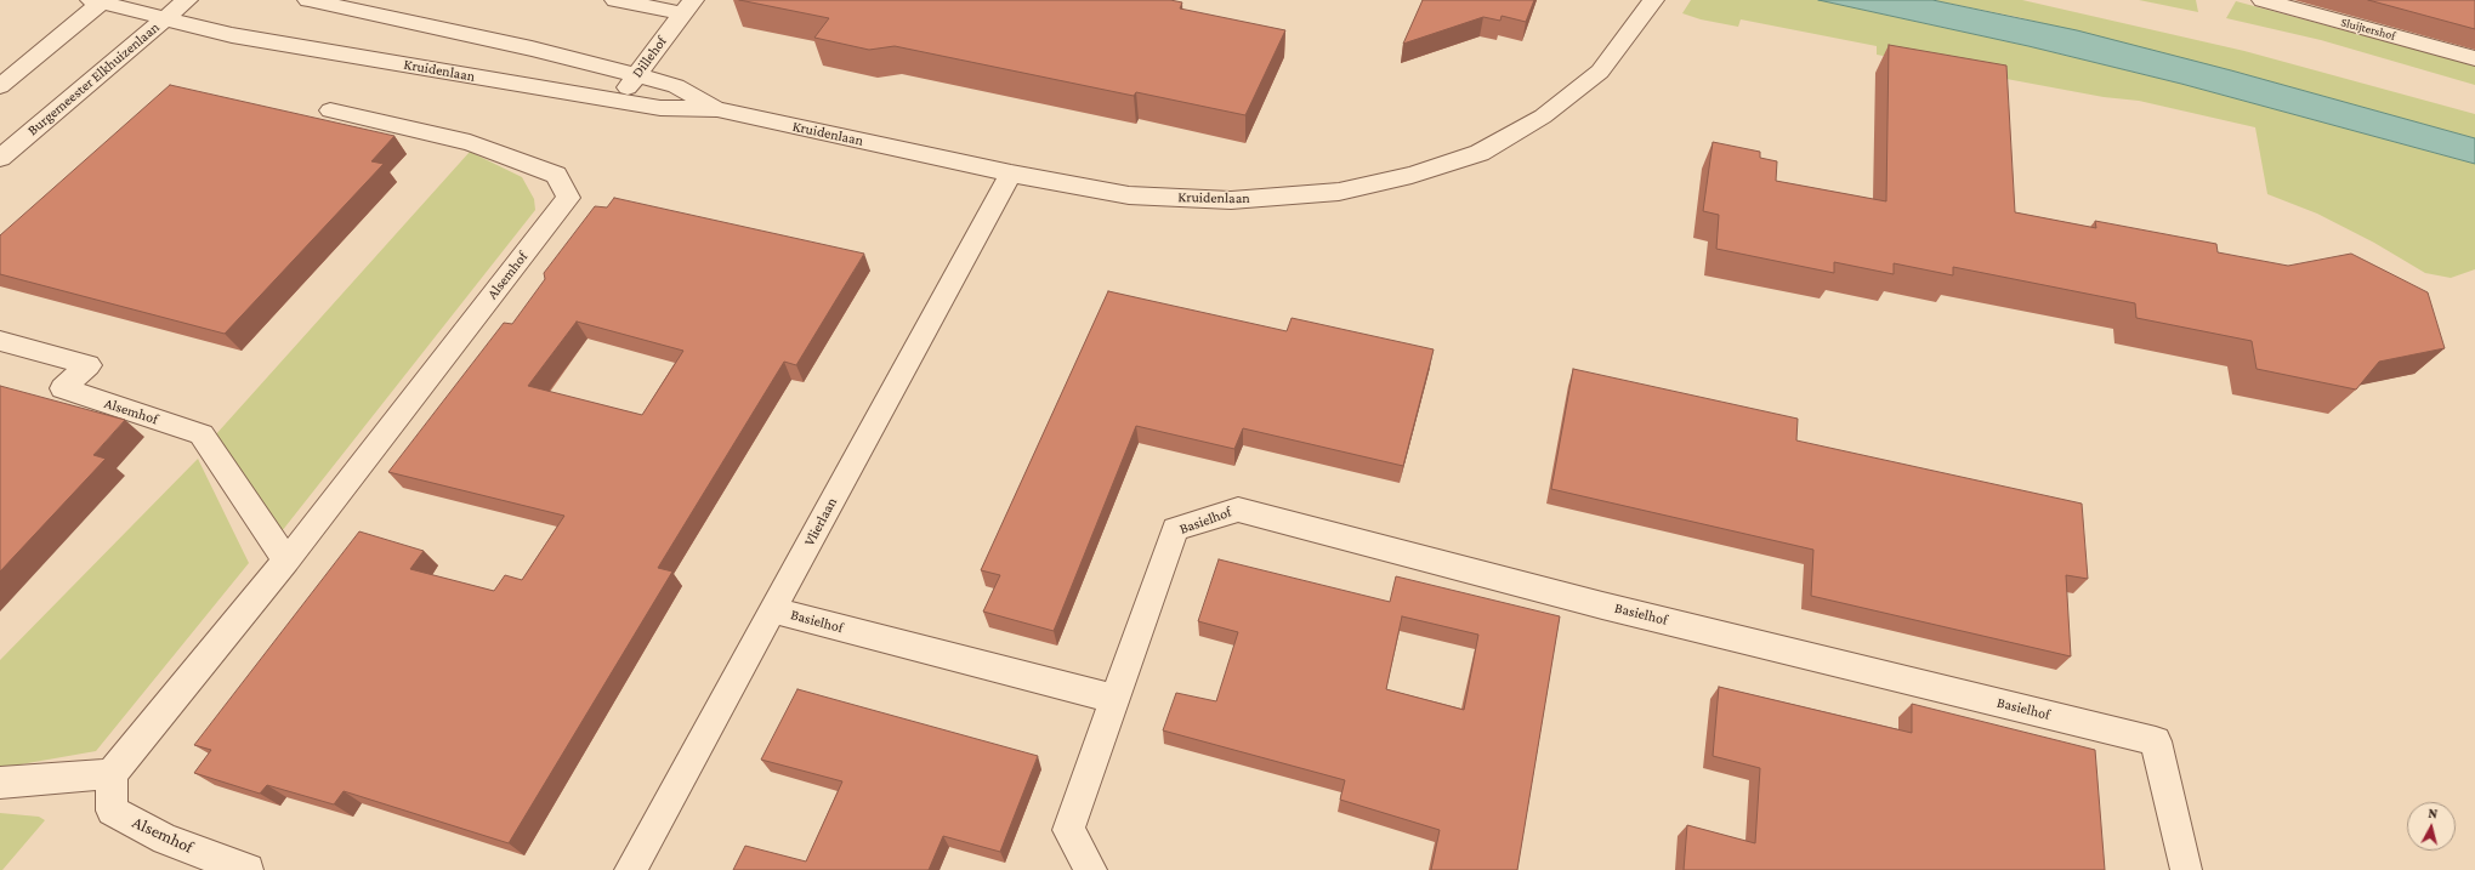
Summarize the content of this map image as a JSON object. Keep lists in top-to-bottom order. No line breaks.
{"streets":{"street":["Sluijtershof","Dillehof","Kruidenlaan","Burgemeester Elkhuizenlaan","Alsemhof","Basielhof","Vlierlaan"]},"crossings":[["Dillehof","Kruidenlaan"],["Kruidenlaan","Burgemeester Elkhuizenlaan"],["Kruidenlaan","Vlierlaan"],["Basielhof","Vlierlaan"]],"north":"top"}
